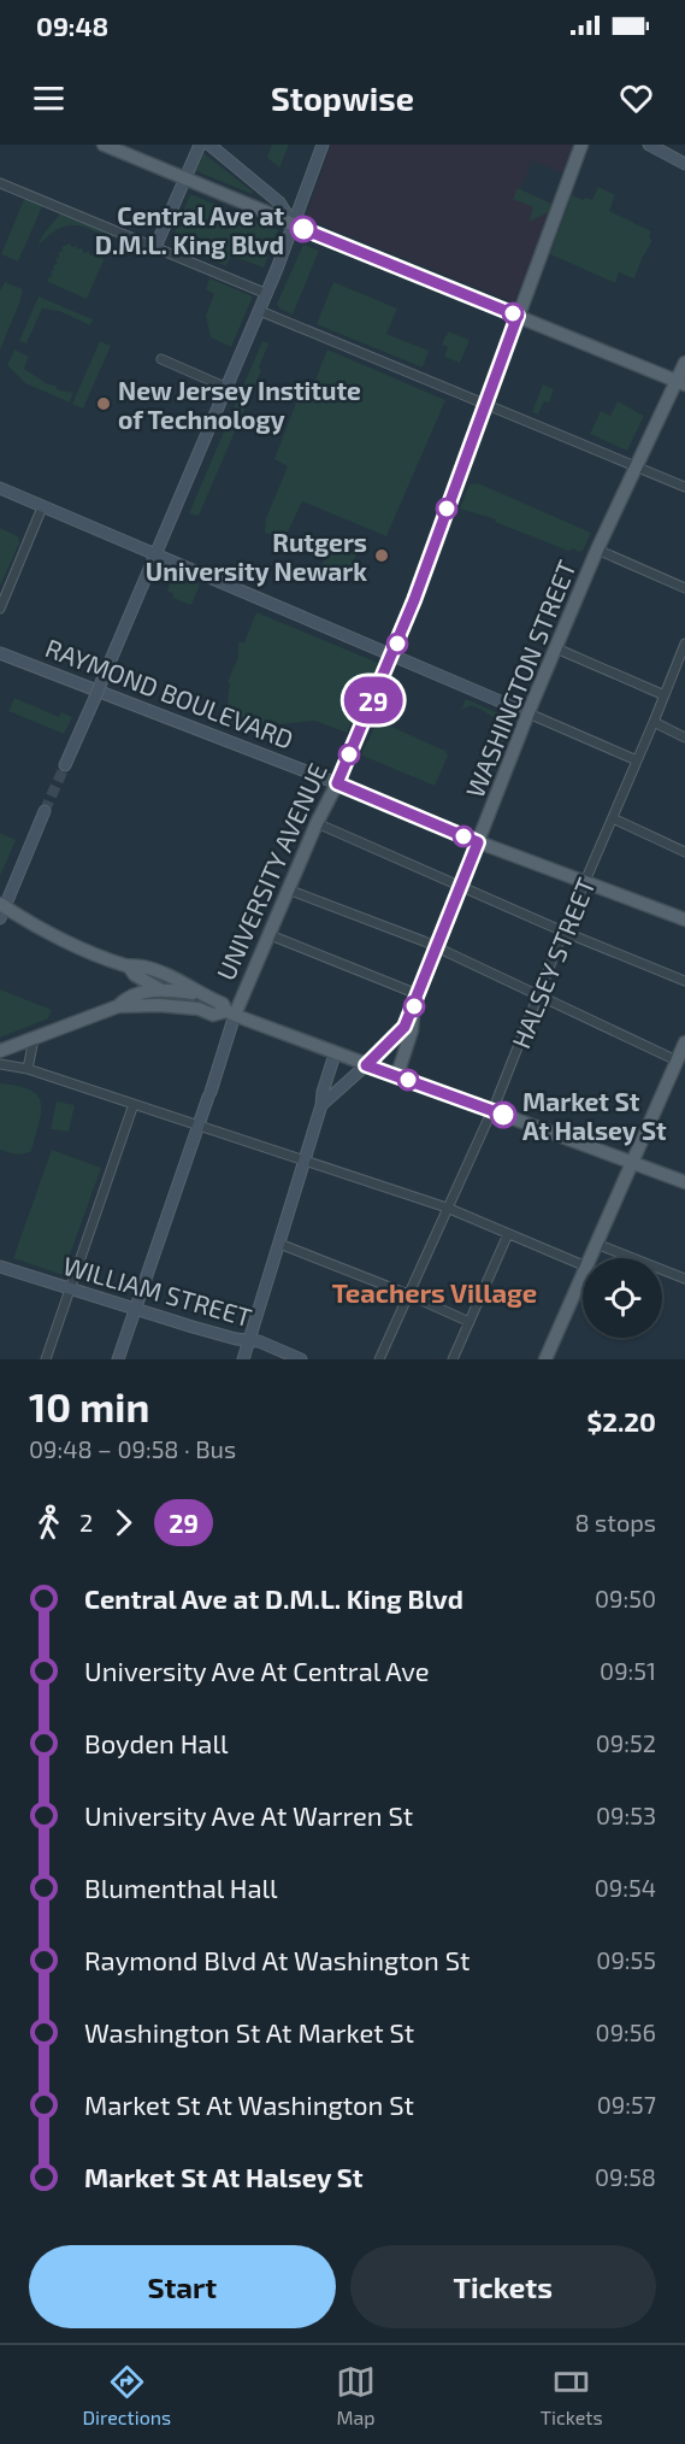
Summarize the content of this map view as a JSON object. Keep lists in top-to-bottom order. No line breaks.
{"streets":{"main road":["WASHINGTON STREET","RAYMOND BOULEVARD","UNIVERSITY AVENUE"],"street":["HALSEY STREET","WILLIAM STREET"]},"crossings":[["WASHINGTON STREET","RAYMOND BOULEVARD"],["RAYMOND BOULEVARD","UNIVERSITY AVENUE"],["RAYMOND BOULEVARD","HALSEY STREET"],["UNIVERSITY AVENUE","WILLIAM STREET"]],"districts":["Teachers Village"],"places":["Central Ave at D.M.L. King Blvd","New Jersey Institute of Technology","Rutgers University Newark","Market St At Halsey St"],"lines":["bus line 29"],"page":{"status":"09:48","header":"Stopwise","on_map":"29","heading":["10 min","09:48 – 09:58 · Bus","$2.20"],"legs":["2","29","8 stops"],"list":[{"name":"Central Ave at D.M.L. King Blvd","value":"09:50"},{"name":"University Ave At Central Ave","value":"09:51"},{"name":"Boyden Hall","value":"09:52"},{"name":"University Ave At Warren St","value":"09:53"},{"name":"Blumenthal Hall","value":"09:54"},{"name":"Raymond Blvd At Washington St","value":"09:55"},{"name":"Washington St At Market St","value":"09:56"},{"name":"Market St At Washington St","value":"09:57"},{"name":"Market St At Halsey St","value":"09:58"}],"buttons":["Start","Tickets"],"tabs":["Directions","Map","Tickets"]}}
